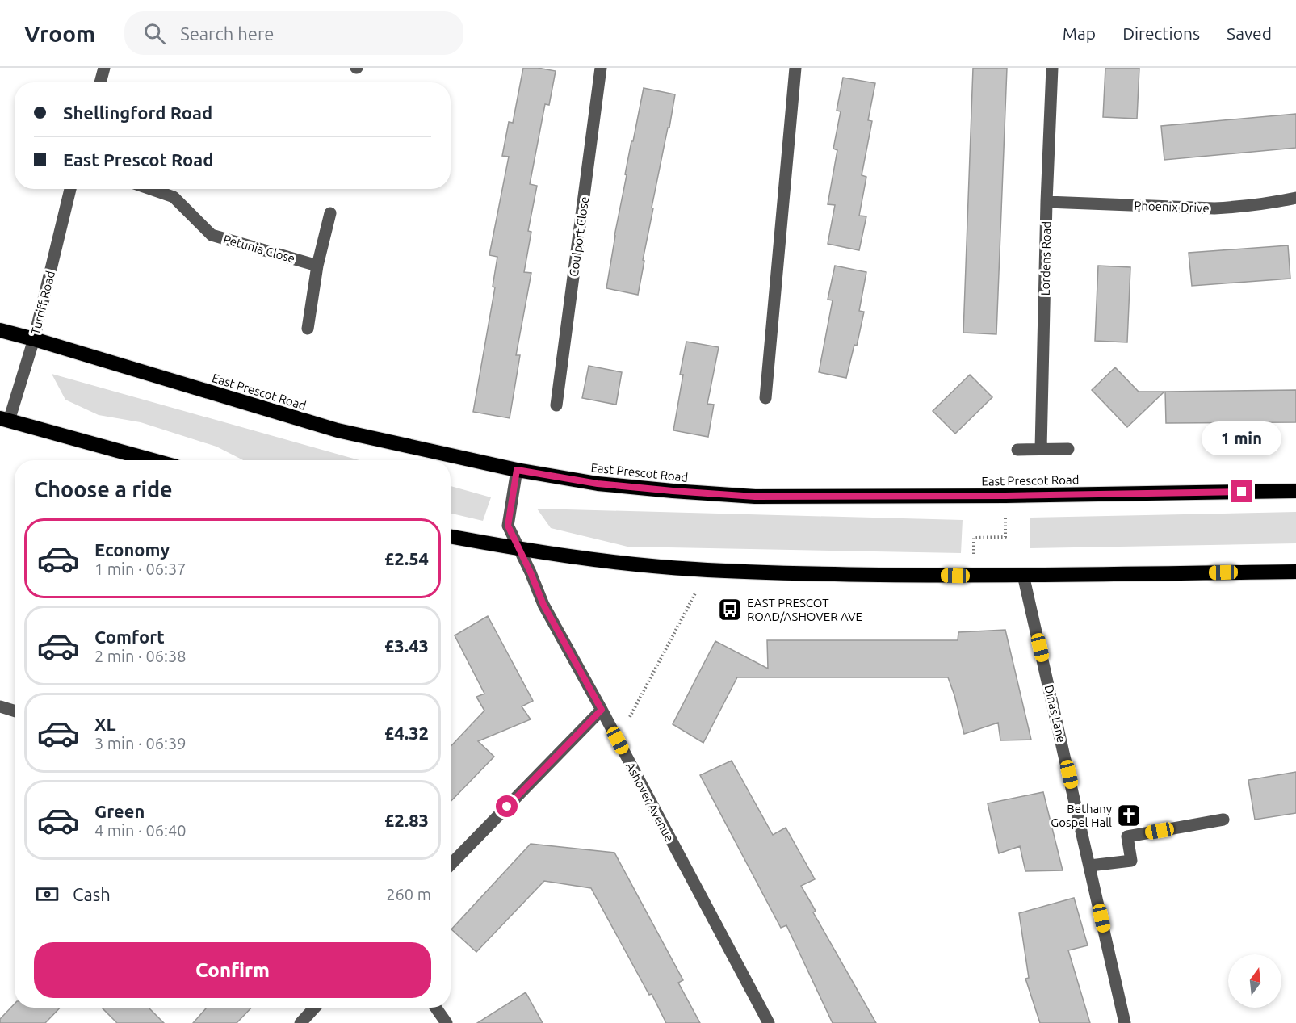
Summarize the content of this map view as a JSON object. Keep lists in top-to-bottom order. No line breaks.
{"streets":{"highway":["East Prescot Road"],"street":["Phoenix Drive","Coulport Close","Petunia Close","Lordens Road","Turriff Road","Dinas Lane","Ashover Avenue"]},"crossings":[["Phoenix Drive","Lordens Road"],["Turriff Road","East Prescot Road"],["East Prescot Road","Ashover Avenue"]],"places":{"bus stop":["EAST PRESCOT ROAD/ASHOVER AVE"],"church":["Bethany Gospel Hall"]},"north":"top","page":{"header":"Vroom","search":"Search here","nav":["Map","Directions","Saved"],"banner":["Shellingford Road","East Prescot Road"],"bubble":"1 min","heading":"Choose a ride","list":[{"name":"Economy","note":"1 min · 06:37","value":"£2.54"},{"name":"Comfort","note":"2 min · 06:38","value":"£3.43"},{"name":"XL","note":"3 min · 06:39","value":"£4.32"},{"name":"Green","note":"4 min · 06:40","value":"£2.83"}],"pay":["Cash","260 m"],"buttons":"Confirm"}}
